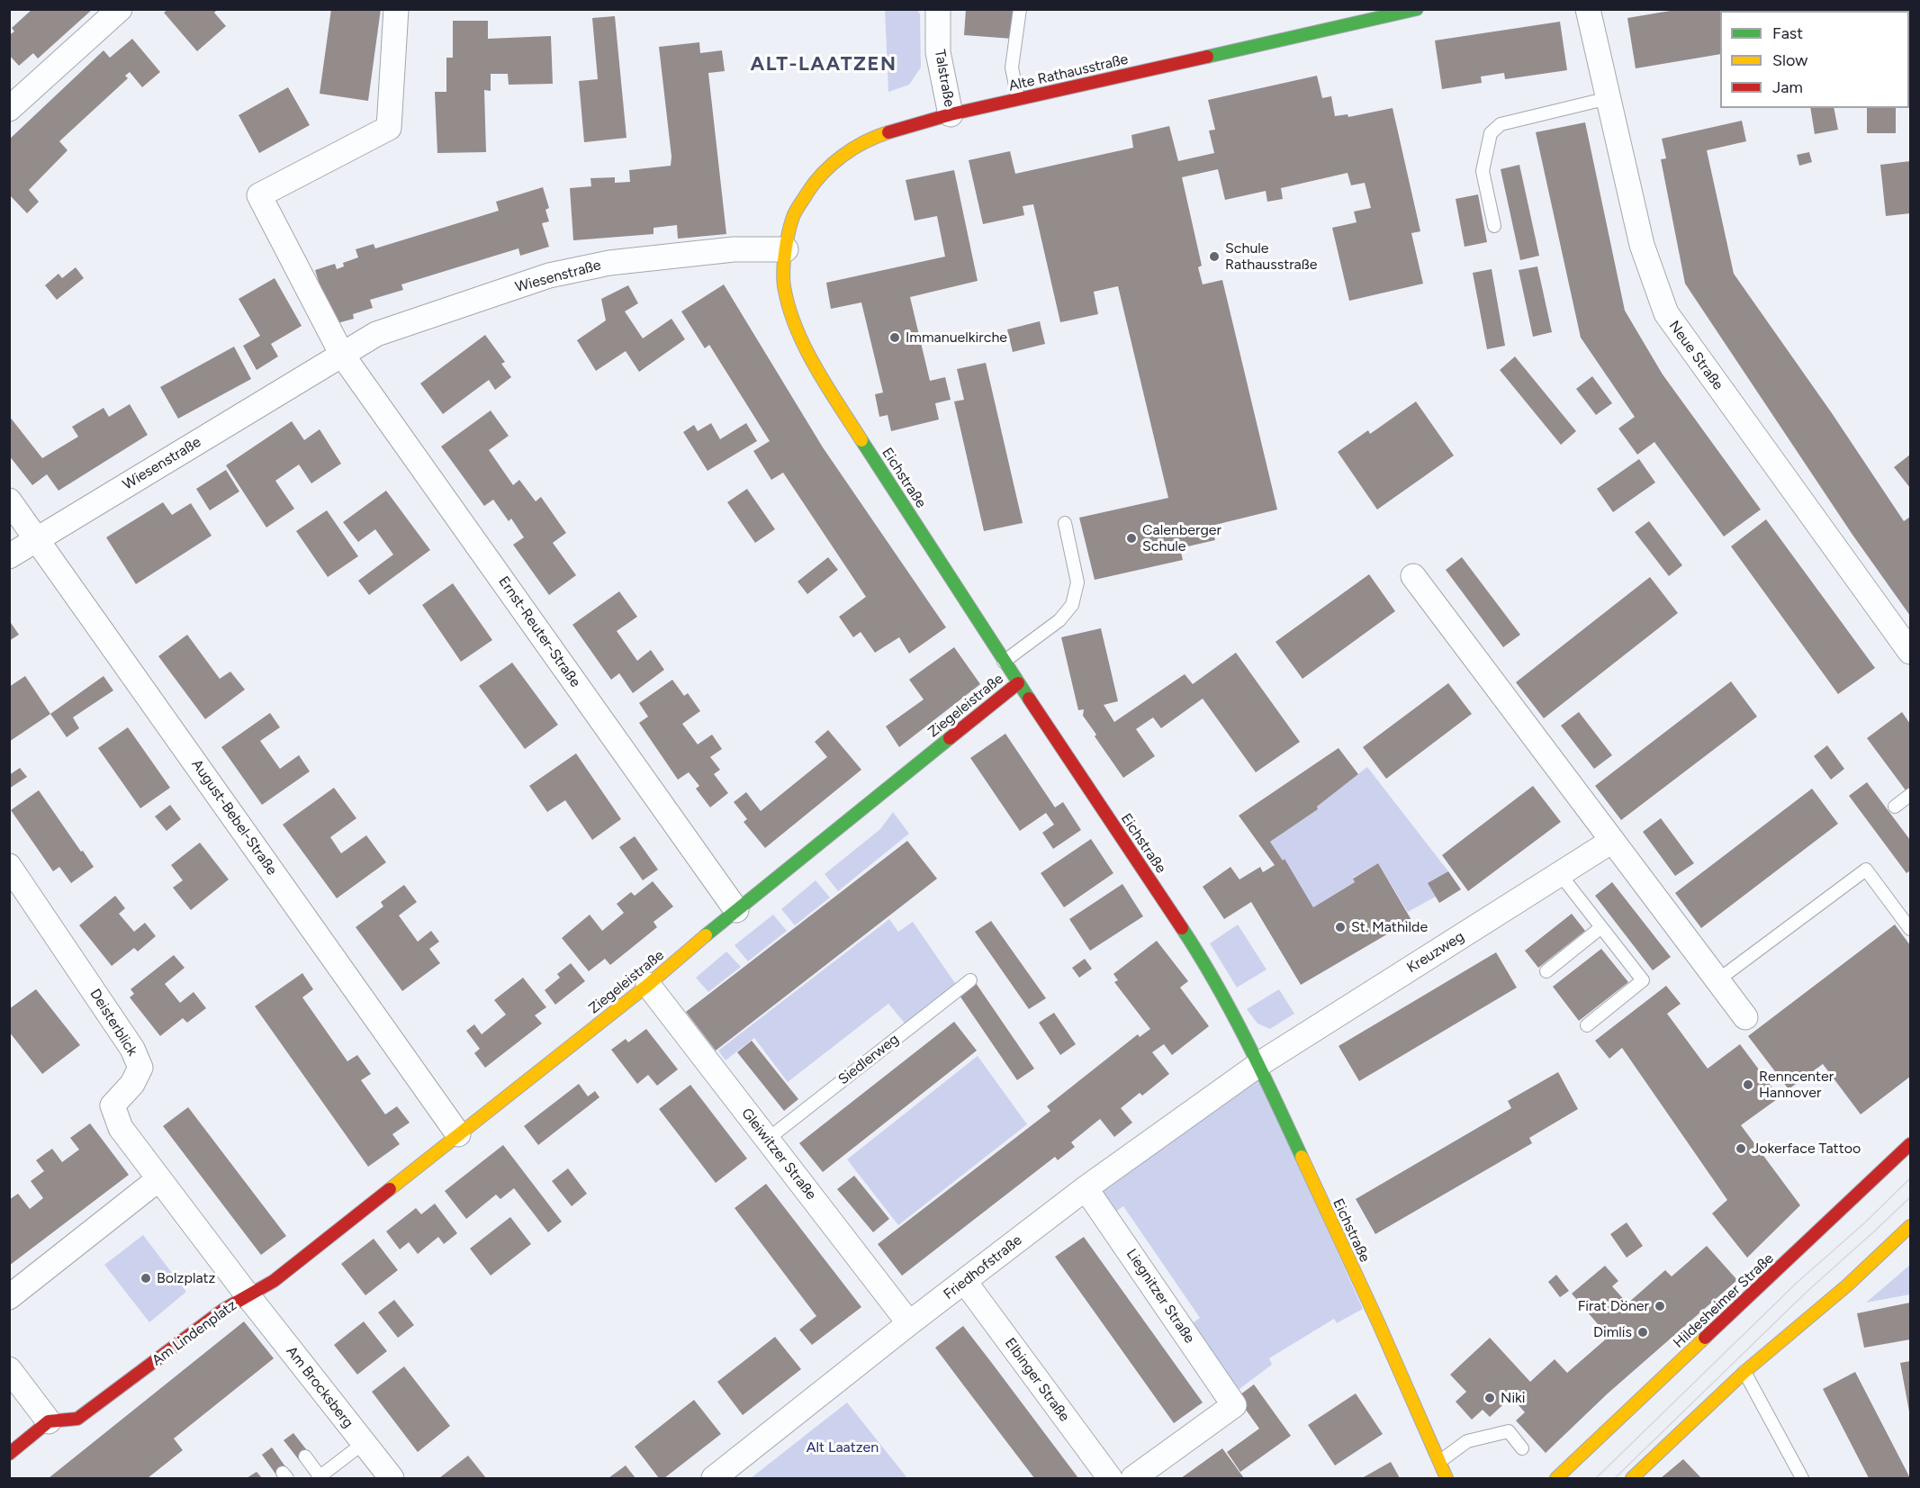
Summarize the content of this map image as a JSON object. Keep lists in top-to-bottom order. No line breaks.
{"streets":{"street":["Alte Rathausstraße","Talstraße","Wiesenstraße","Neue Straße","Eichstraße","Ernst-Reuter-Straße","Ziegeleistraße","August-Bebel-Straße","Kreuzweg","Deisterblick","Gleiwitzer Straße","Friedhofstraße","Liegnitzer Straße","Hildesheimer Straße","Am Lindenplatz","Elbinger Straße","Am Brocksberg"],"lane":["Siedlerweg"]},"crossings":[["Alte Rathausstraße","Talstraße"],["Alte Rathausstraße","Wiesenstraße"],["Alte Rathausstraße","Eichstraße"],["Wiesenstraße","Eichstraße"],["Wiesenstraße","Ernst-Reuter-Straße"],["Wiesenstraße","August-Bebel-Straße"],["Eichstraße","Ziegeleistraße"],["Eichstraße","Kreuzweg"],["Eichstraße","Friedhofstraße"],["Ernst-Reuter-Straße","Ziegeleistraße"],["Ziegeleistraße","August-Bebel-Straße"],["Ziegeleistraße","Gleiwitzer Straße"],["Ziegeleistraße","Am Lindenplatz"],["Ziegeleistraße","Am Brocksberg"],["Kreuzweg","Friedhofstraße"],["Deisterblick","Am Lindenplatz"],["Siedlerweg","Gleiwitzer Straße"],["Gleiwitzer Straße","Friedhofstraße"],["Friedhofstraße","Liegnitzer Straße"],["Friedhofstraße","Elbinger Straße"],["Am Lindenplatz","Am Brocksberg"]],"districts":["ALT-LAATZEN"],"parks":["Alt Laatzen"],"places":["Schule Rathausstraße","Immanuelkirche","Calenberger Schule","St. Mathilde","Renncenter Hannover","Jokerface Tattoo","Bolzplatz","Firat Döner","Dimlis","Niki"],"legend":["Fast","Slow","Jam"]}
